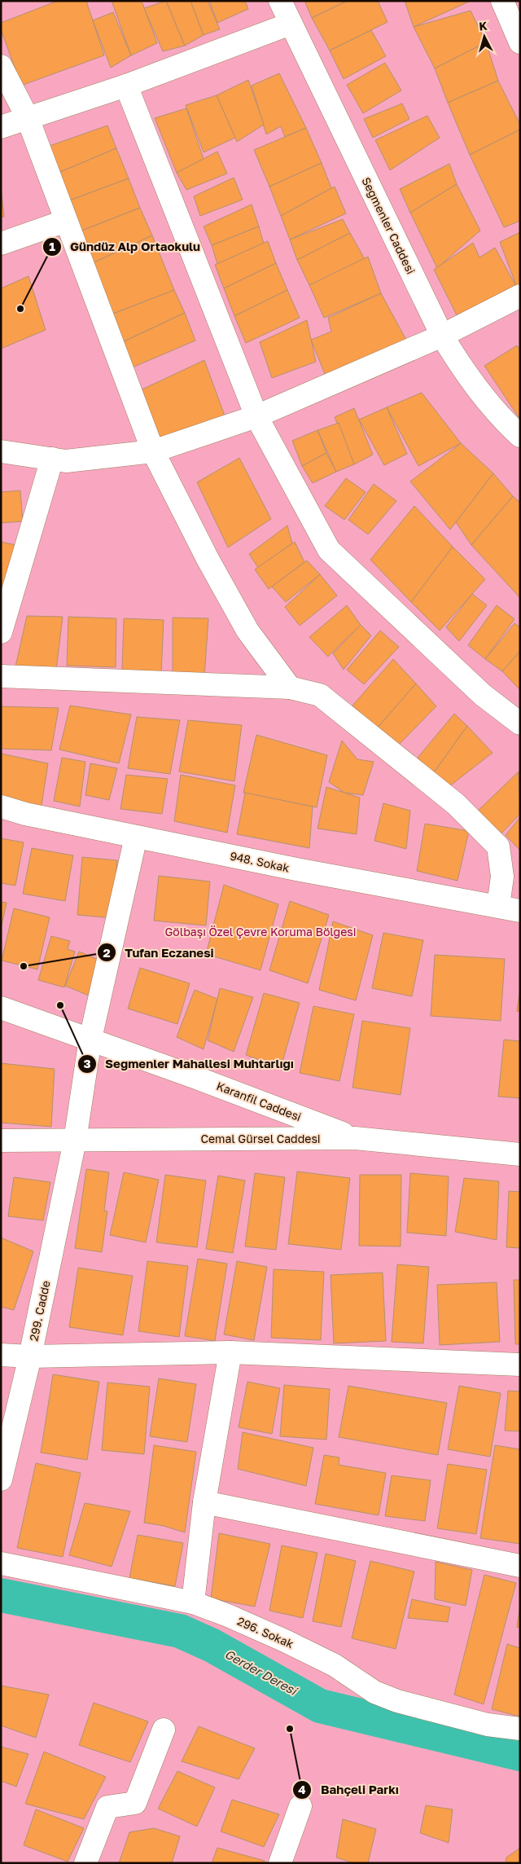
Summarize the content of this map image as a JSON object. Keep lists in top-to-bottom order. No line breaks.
{"streets":{"street":["Seğmenler Caddesi","948. Sokak","Karanfil Caddesi","Cemal Gürsel Caddesi","299. Cadde","296. Sokak"]},"crossings":[["948. Sokak","299. Cadde"],["Karanfil Caddesi","Cemal Gürsel Caddesi"],["Karanfil Caddesi","299. Cadde"],["Cemal Gürsel Caddesi","299. Cadde"]],"water":["Gerder Deresi"],"parks":["Gölbaşı Özel Çevre Koruma Bölgesi"],"places":["Gündüz Alp Ortaokulu","Tufan Eczanesi","Seğmenler Mahallesi Muhtarlığı","Bahçeli Parkı"],"north":"top"}
